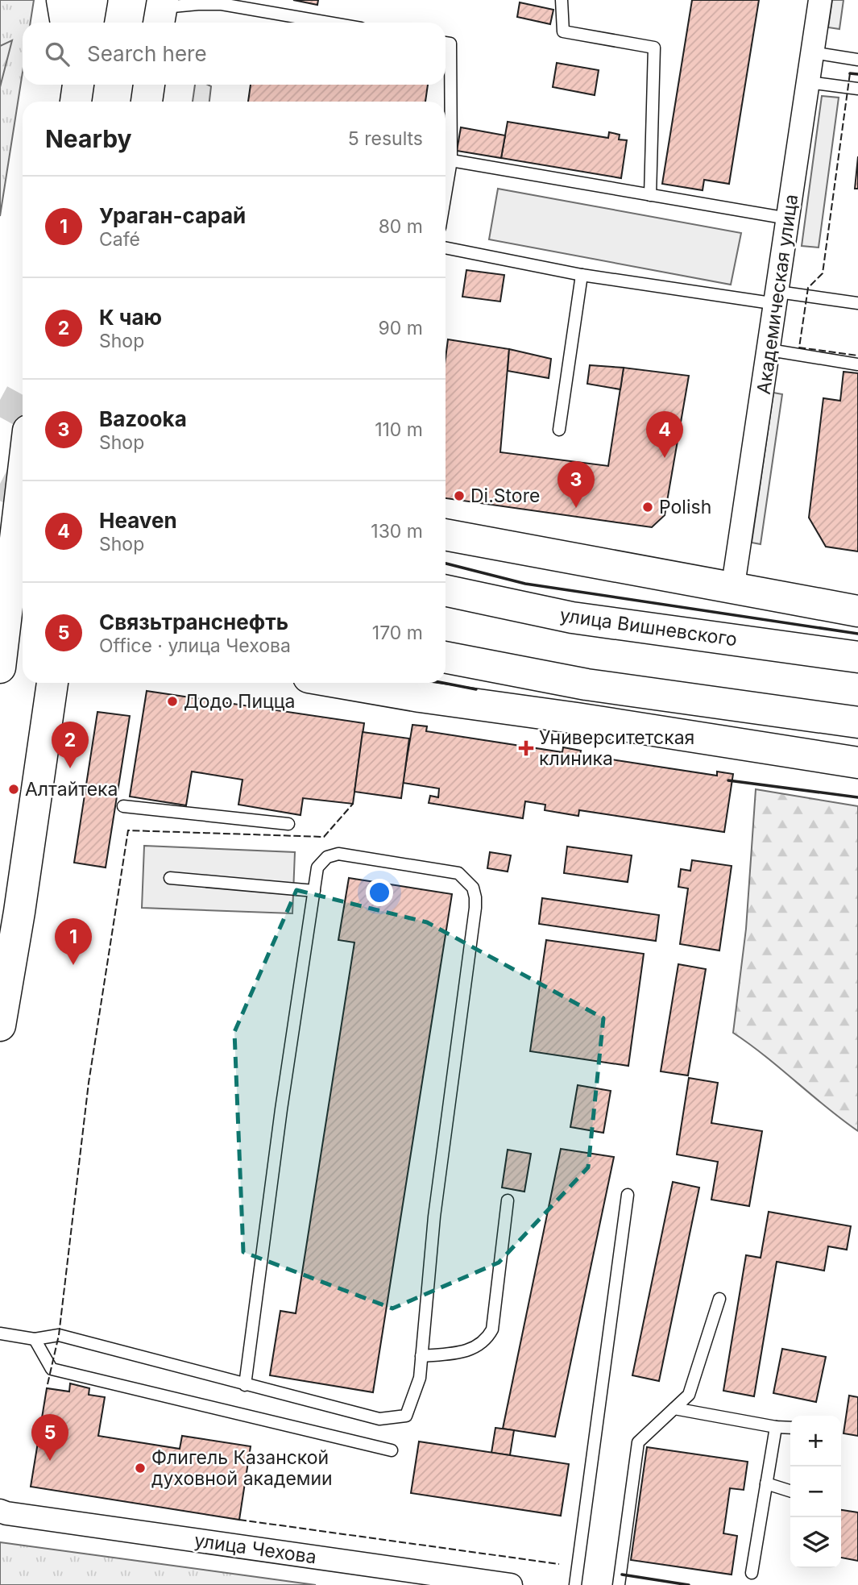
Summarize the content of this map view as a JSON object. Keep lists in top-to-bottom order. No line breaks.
{"streets":{"main road":["улица Вишневского"],"street":["Академическая улица","улица Чехова"]},"places":{"other":["Di.Store","Polish","Додо Пицца","Алтайтека","Флигель Казанской духовной академии"],"health":["Университетская клиника"]},"page":{"search":"Search here","heading":["Nearby","5 results"],"list":[{"mark":"1","name":"Ураган-сарай","note":"Café","value":"80 m"},{"mark":"2","name":"К чаю","note":"Shop","value":"90 m"},{"mark":"3","name":"Bazooka","note":"Shop","value":"110 m"},{"mark":"4","name":"Heaven","note":"Shop","value":"130 m"},{"mark":"5","name":"Связьтранснефть","note":"Office · улица Чехова","value":"170 m"}],"pins":["4","3","2","1","5"],"map_buttons":["+","−"]}}
